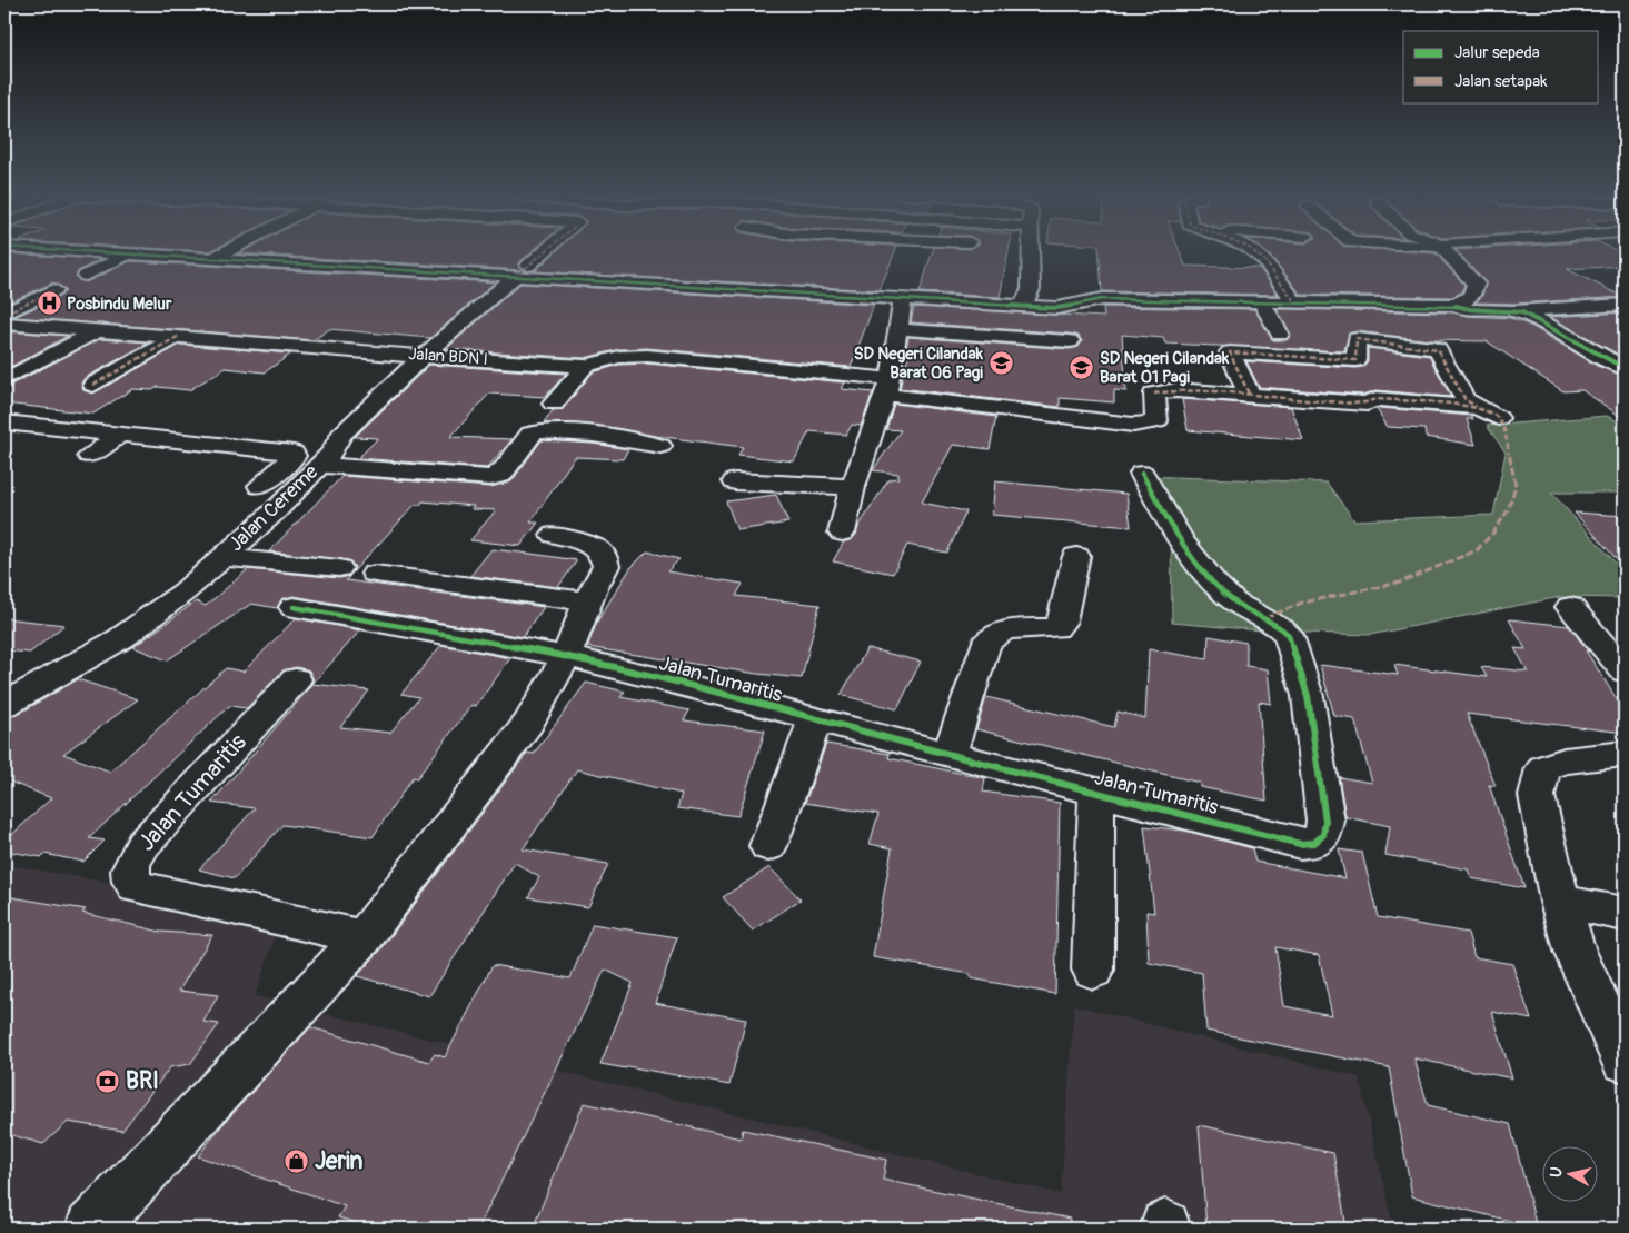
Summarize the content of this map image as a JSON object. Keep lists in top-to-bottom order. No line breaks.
{"streets":{"street":["Jalan BDN I","Jalan Cereme","Jalan Tumaritis"]},"crossings":[["Jalan BDN I","Jalan Cereme"]],"places":{"hospital":["Posbindu Melur"],"school or university":["SD Negeri Cilandak Barat 06 Pagi","SD Negeri Cilandak Barat 01 Pagi"],"bank":["BRI"],"shop":["Jerin"]},"legend":["Jalur sepeda","Jalan setapak"],"north":"left"}
